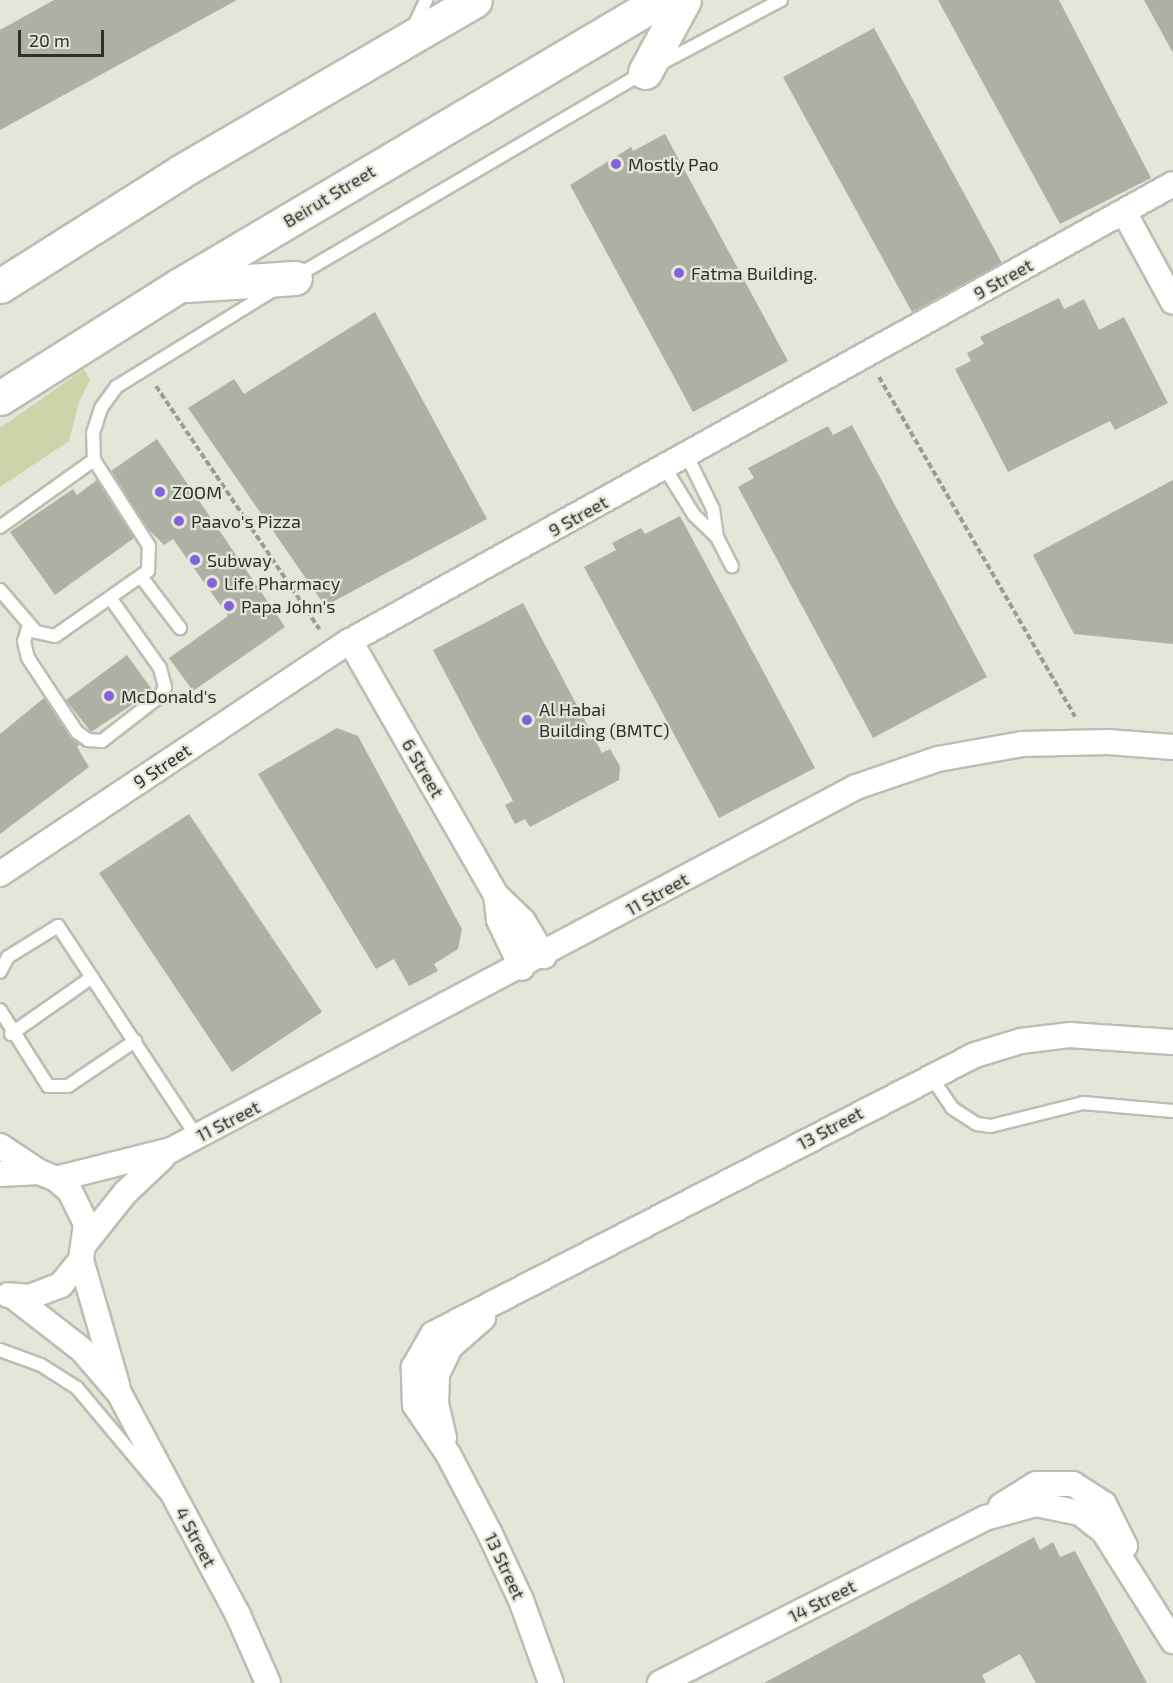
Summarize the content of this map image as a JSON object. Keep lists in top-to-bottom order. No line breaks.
{"streets":{"main road":["Beirut Street"],"street":["9 Street","6 Street","11 Street","13 Street","4 Street","14 Street"]},"crossings":[["9 Street","6 Street"],["6 Street","11 Street"],["11 Street","4 Street"]],"places":["Mostly Pao","Fatma Building.","ZOOM","Paavo's Pizza","Subway","Life Pharmacy","Papa John's","McDonald's","Al Habai Building (BMTC)"],"scale_bar":"20 m"}
